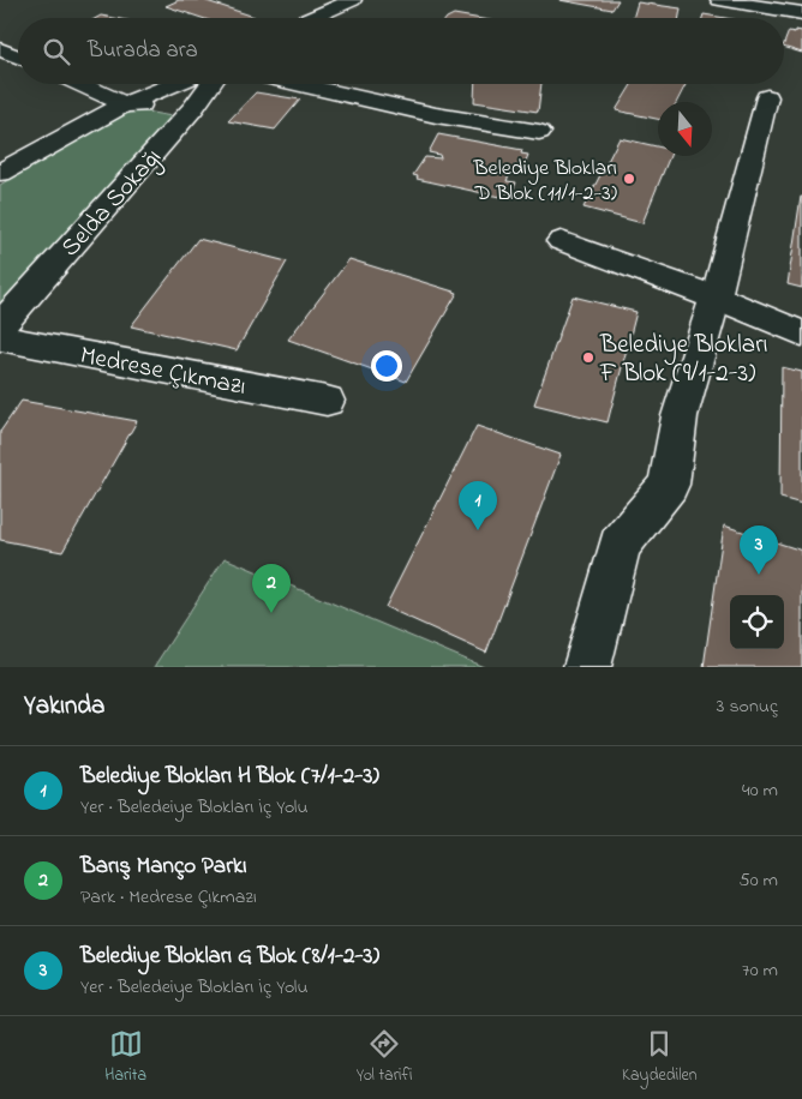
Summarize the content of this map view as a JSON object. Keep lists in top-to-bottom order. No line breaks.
{"streets":{"street":["Selda Sokağı","Medrese Çıkmazı"]},"places":["Belediye Blokları D Blok (11/1-2-3)","Belediye Blokları F Blok (9/1-2-3)"],"north":"bottom","page":{"search":"Burada ara","pins":["1","3","2"],"heading":["Yakında","3 sonuç"],"list":[{"mark":"1","name":"Belediye Blokları H Blok (7/1-2-3)","note":"Yer · Beledeiye Blokları İç Yolu","value":"40 m"},{"mark":"2","name":"Barış Manço Parkı","note":"Park · Medrese Çıkmazı","value":"50 m"},{"mark":"3","name":"Belediye Blokları G Blok (8/1-2-3)","note":"Yer · Beledeiye Blokları İç Yolu","value":"70 m"}],"nav":["Harita","Yol tarifi","Kaydedilen"]}}
